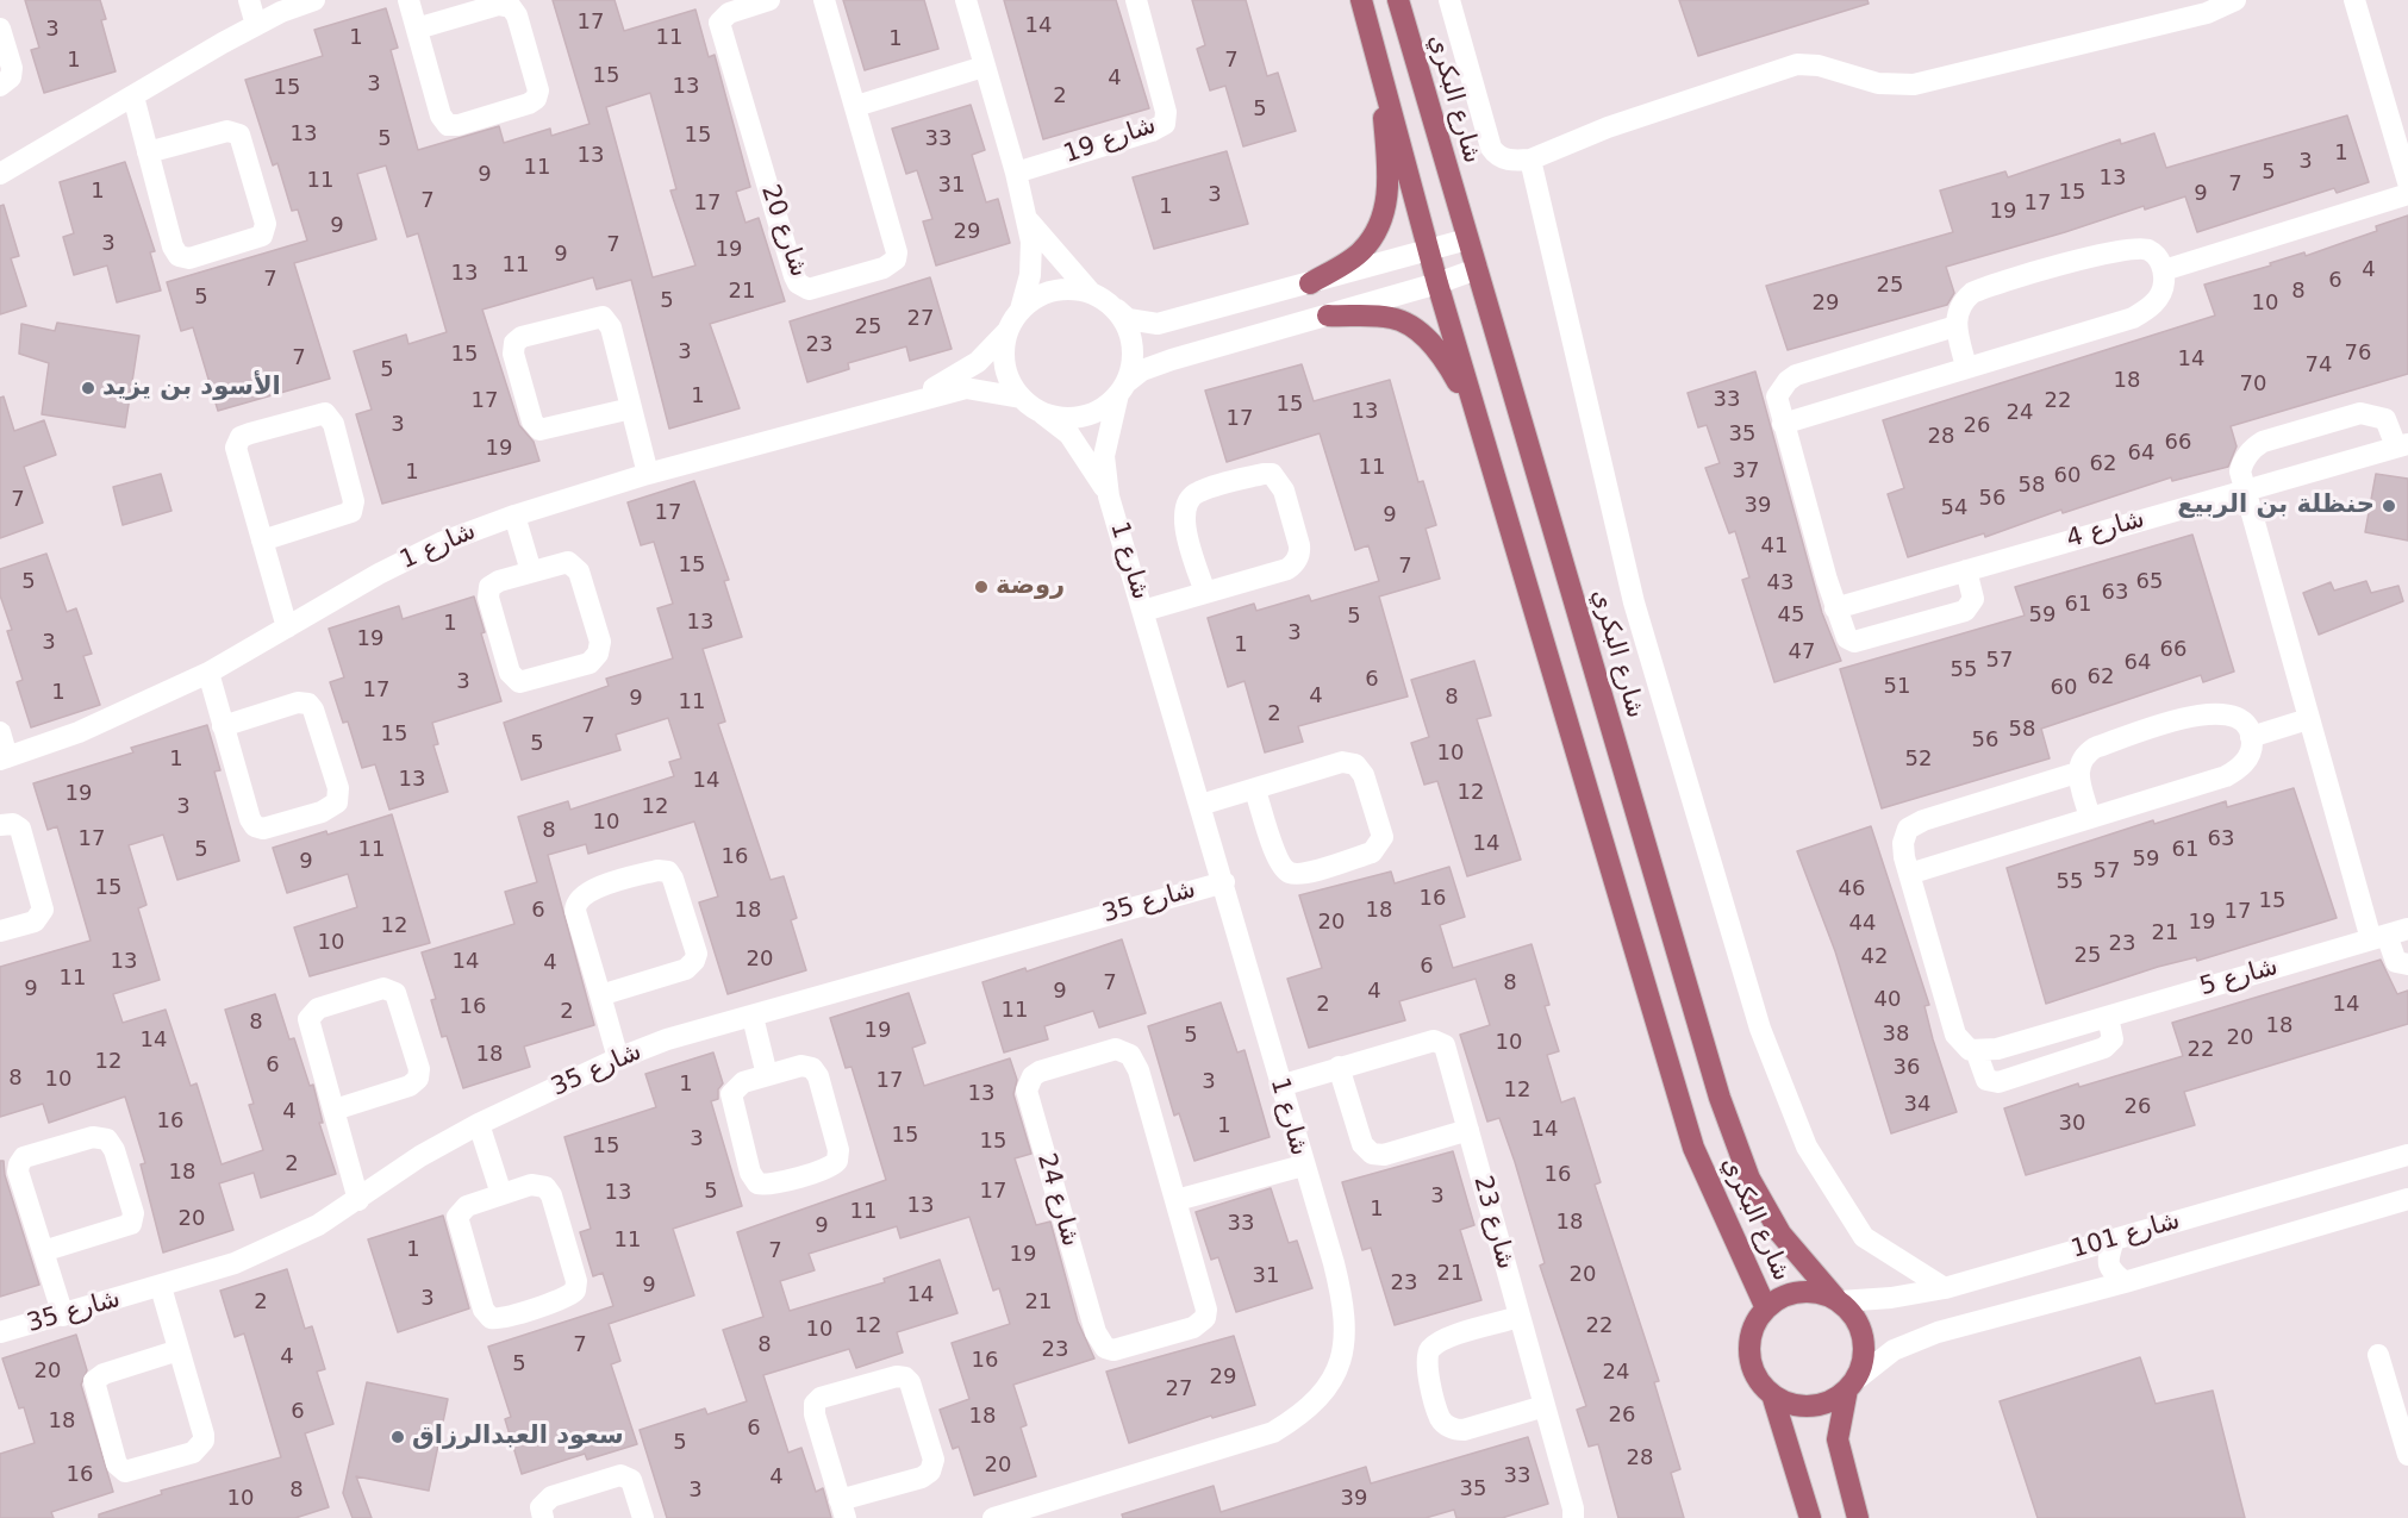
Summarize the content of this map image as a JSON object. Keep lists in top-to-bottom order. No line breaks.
{"streets":{"main road":["شارع البكري"],"street":["شارع 19","شارع 20","شارع 4","شارع 1","شارع 35","شارع 5","شارع 24","شارع 23","شارع 101"]},"crossings":[["شارع البكري","شارع 101"],["شارع 1","شارع 35"],["شارع 1","شارع 23"]],"places":["الأسود بن يزيد","حنظلة بن الربيع","روضة","سعود العبدالرزاق"],"house_numbers":["17","14","3","1","11","1","1","7","15","4","3","13","15","2","5","13","15","5","33","1","13","3","11","5","9","13","11","7","31","1","15","9","3","7","17","17","1","19","9","29","3","7","19","9","11","4","13","7","6","25","21","8","5","5","29","10","27","25","23","3","76","15","7","14","74","5","18","70","1","33","17","22","15","13","24","17","3","26","35","28","66","19","64","62","11","37","1","60","58","56","7","39","54","17","9","41","15","7","5","65","43","63","61","45","59","5","13","1","3","19","3","1","66","47","57","64","55","62","6","3","51","60","17","1","4","8","9","11","2","7","58","15","56","5","10","1","52","13","14","12","19","3","12","10","8","17","63","14","5","11","61","16","59","9","57","55","15","46","16","15","6","18","18","17","20","19","44","12","21","10","23","25","42","20","13","14","4","6","11","7","8","9","9","4","40","2","14","16","11","2","8","18","19","38","5","20","14","10","22","18","12","6","36","8","10","17","3","1","12","13","34","26","4","16","30","1","14","15","3","15","15","2","18","16","5","17","13","3","13","1","11","20","18","33","9","11","1","7","19","21","20","31","23","9","14","3","2","21","12","22","10","7","8","23","4","16","5","20","24","29","27","6","26","18","18","6","5","28","20","16","33","4","35","8","3","10","39"]}
